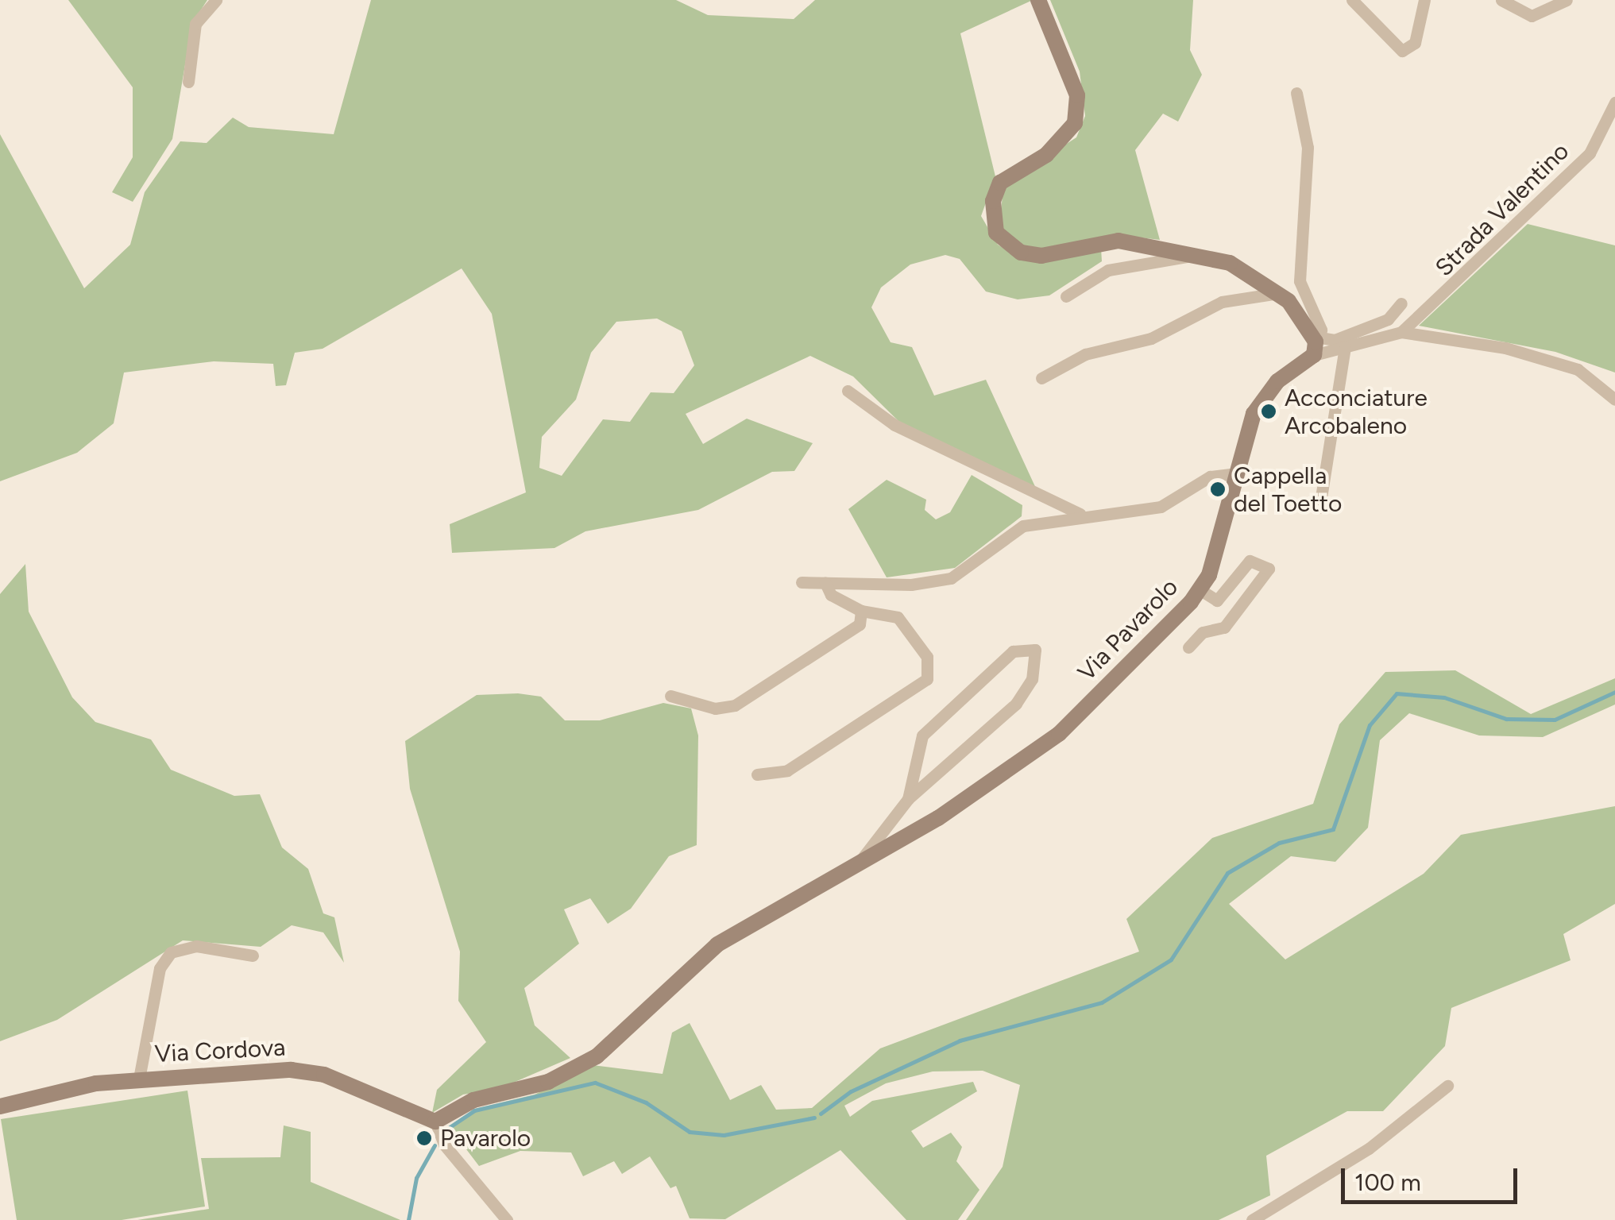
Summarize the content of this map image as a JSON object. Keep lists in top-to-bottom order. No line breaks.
{"streets":{"street":["Strada Valentino","Via Pavarolo","Via Cordova"]},"crossings":[["Via Pavarolo","Via Cordova"]],"places":["Acconciature Arcobaleno","Cappella del Toetto","Pavarolo"],"scale_bar":"100 m"}
